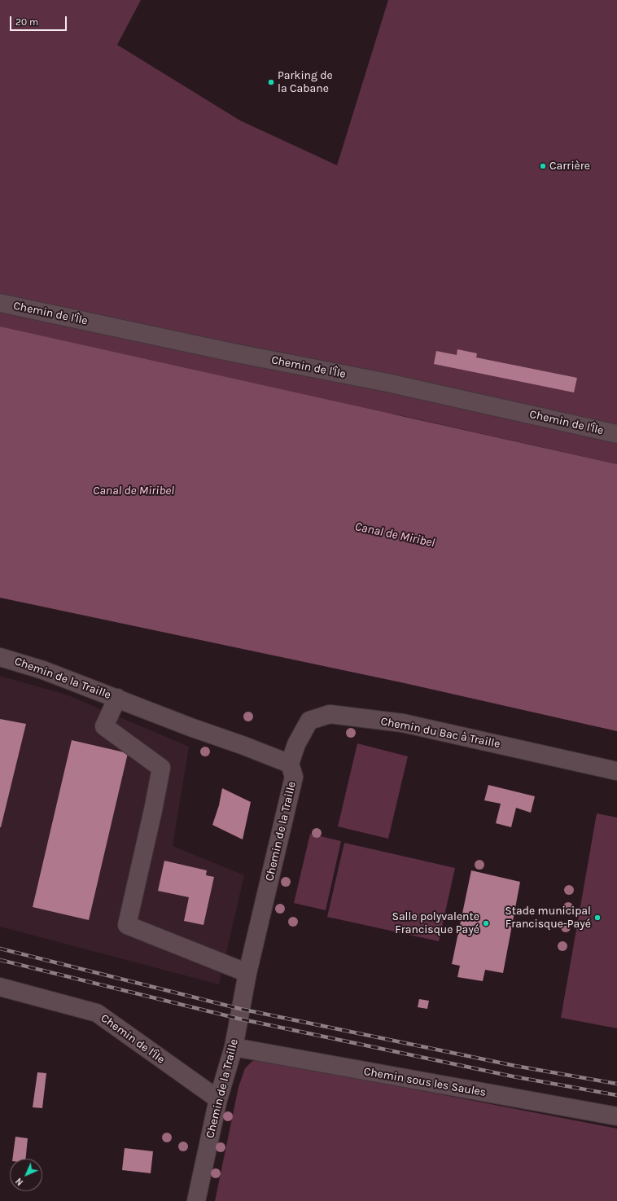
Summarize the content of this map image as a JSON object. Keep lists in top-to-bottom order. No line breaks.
{"streets":{"street":["Chemin de l'Île","Chemin de la Traille","Chemin du Bac à Traille","Chemin sous les Saules"]},"crossings":[["Chemin de l'Île","Chemin de la Traille"],["Chemin de la Traille","Chemin du Bac à Traille"],["Chemin de la Traille","Chemin sous les Saules"]],"water":["Canal de Miribel"],"places":["Parking de la Cabane","Carrière","Stade municipal Francisque-Payé","Salle polyvalente Francisque Payé"],"scale_bar":"20 m","north":"bottom left"}
